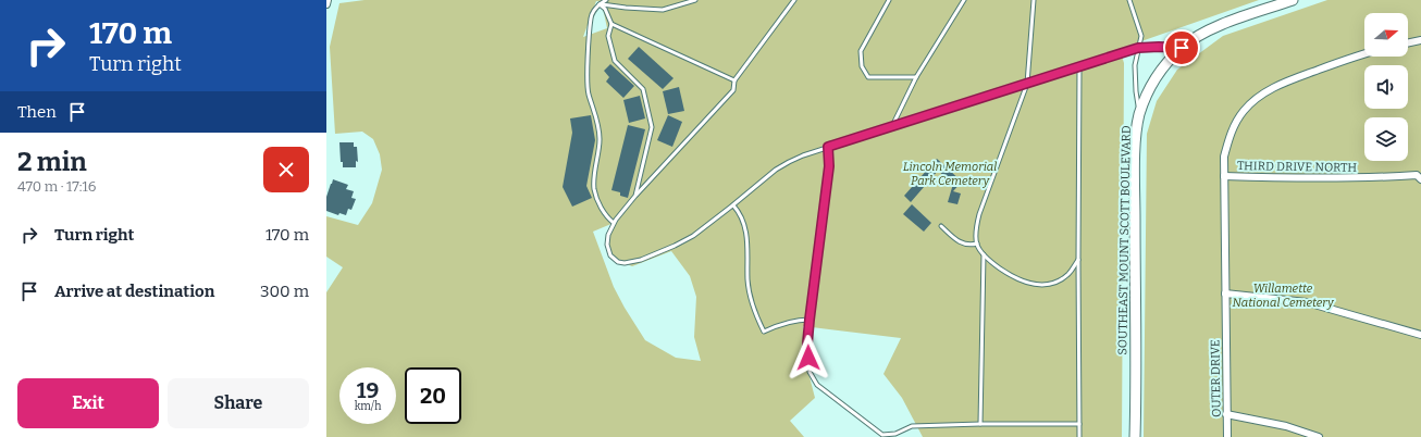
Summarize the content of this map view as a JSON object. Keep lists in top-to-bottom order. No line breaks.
{"streets":{"main road":["SOUTHEAST MOUNT SCOTT BOULEVARD"],"street":["THIRD DRIVE NORTH","OUTER DRIVE"]},"crossings":[["THIRD DRIVE NORTH","OUTER DRIVE"]],"parks":["Lincoln Memorial Park Cemetery","Willamette National Cemetery"],"north":"right","page":{"turn":["170 m","Turn right"],"then":"Then","heading":["2 min","470 m · 17:16"],"list":[{"name":"Turn right","value":"170 m"},{"name":"Arrive at destination","value":"300 m"}],"speed":"19 km/h","limit":"20","buttons":["Exit","Share"]}}
